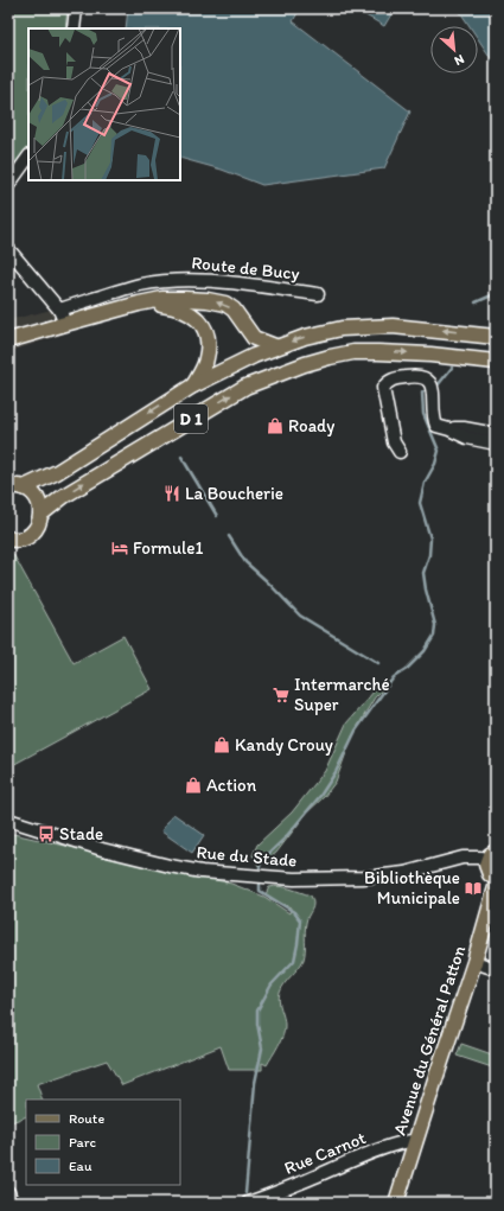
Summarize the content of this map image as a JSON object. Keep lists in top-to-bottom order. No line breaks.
{"streets":{"main road":["Route de Bucy","D 1","Avenue du Général Patton"],"street":["Rue du Stade","Rue Carnot"]},"crossings":[["Route de Bucy","D 1"],["Avenue du Général Patton","Rue Carnot"]],"places":{"shop":["Roady","Kandy Crouy","Action"],"restaurant":["La Boucherie"],"hotel":["Formule1"],"supermarket":["Intermarché Super"],"bus stop":["Stade"],"library":["Bibliothèque Municipale"]},"legend":["Route","Parc","Eau"],"north":"bottom right"}
